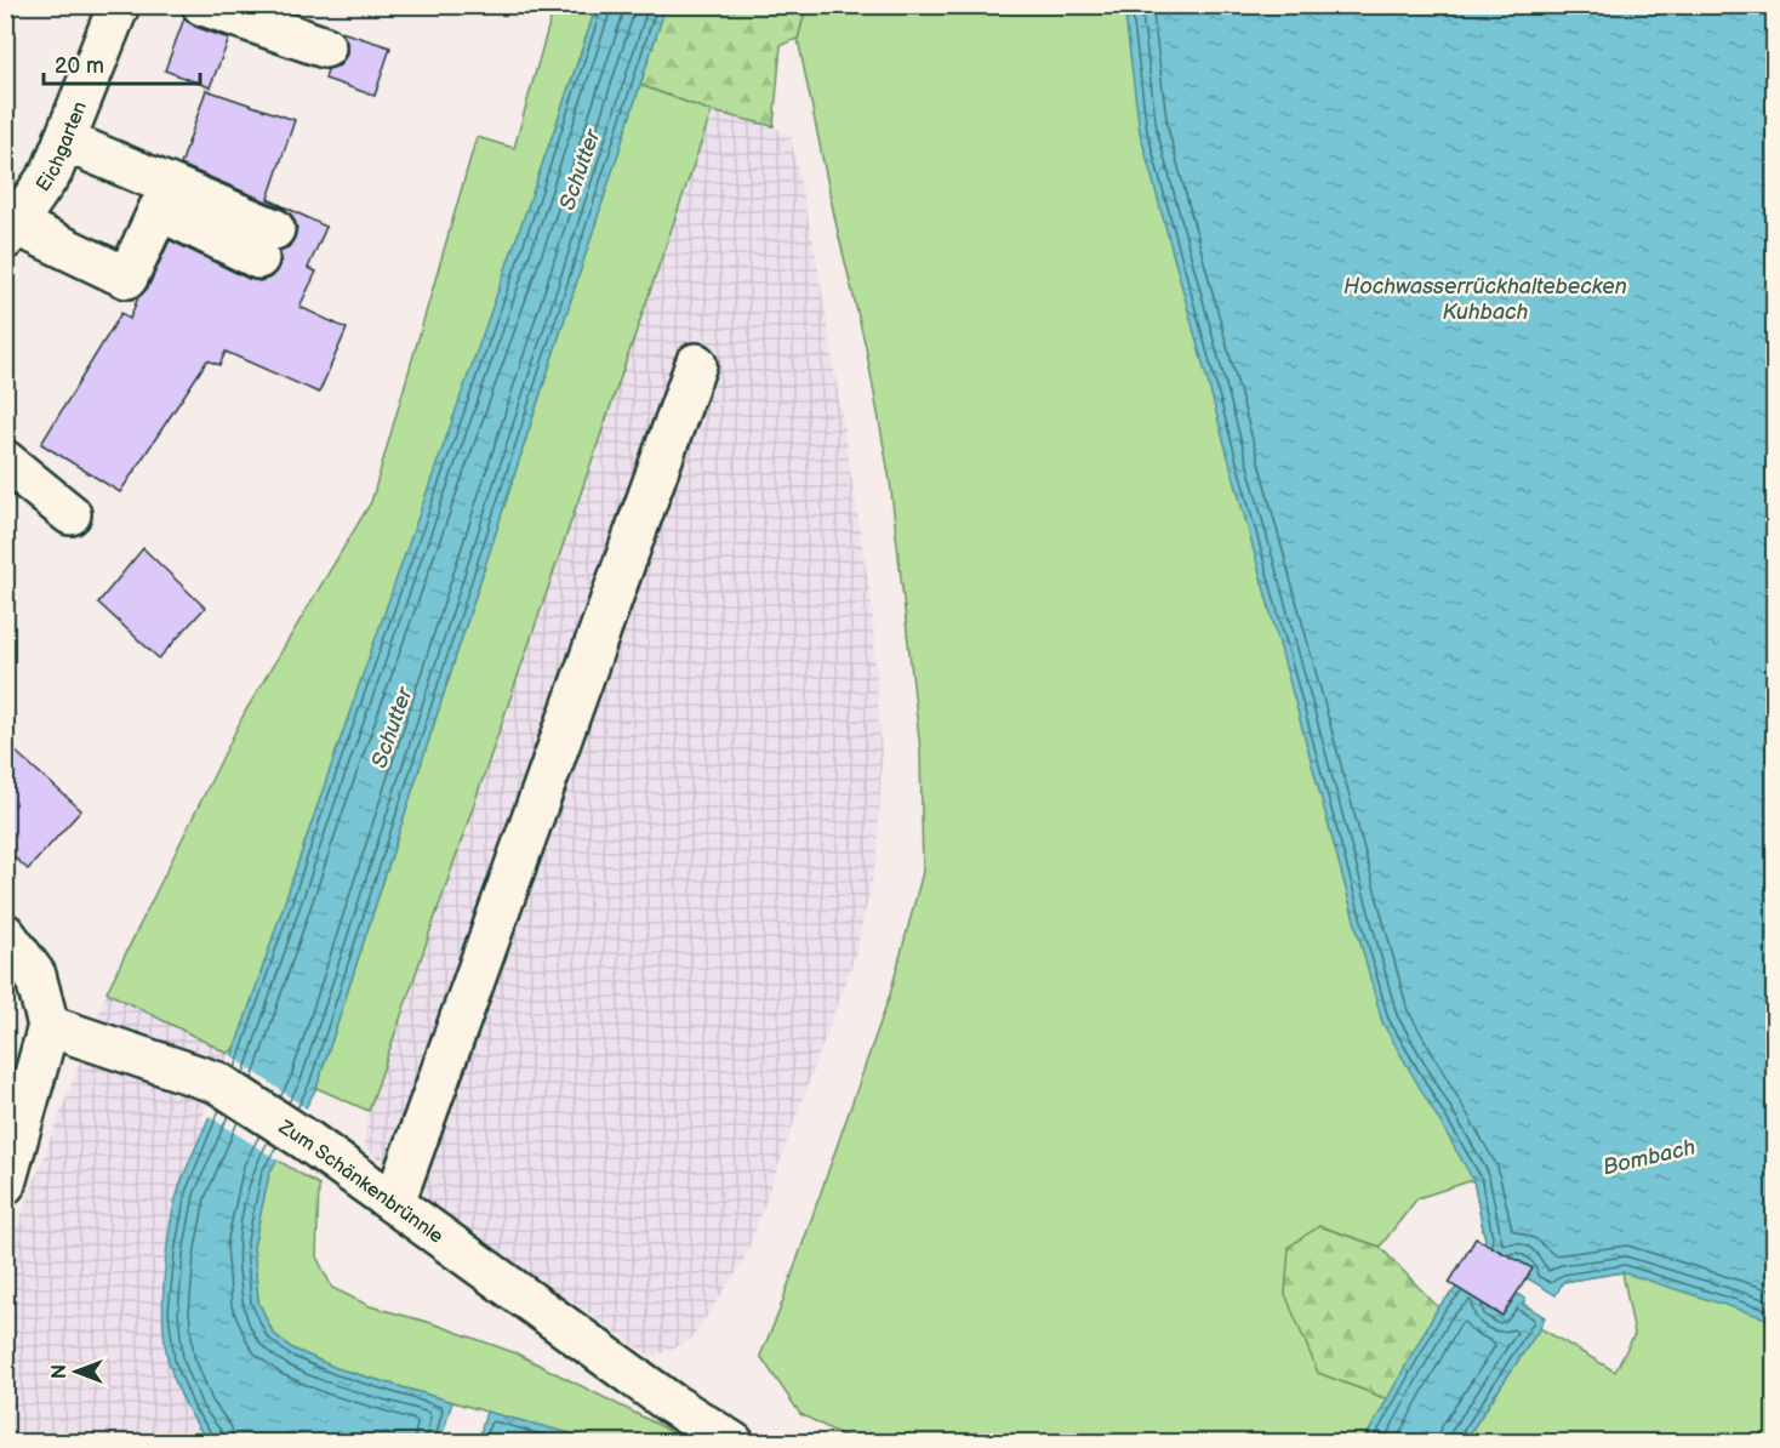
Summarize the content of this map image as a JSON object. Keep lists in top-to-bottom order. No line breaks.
{"streets":{"street":["Eichgarten","Zum Schänkenbrünnle"]},"water":["Schutter","Hochwasserrückhaltebecken Kuhbach","Bombach"],"scale_bar":"20 m","north":"left"}
